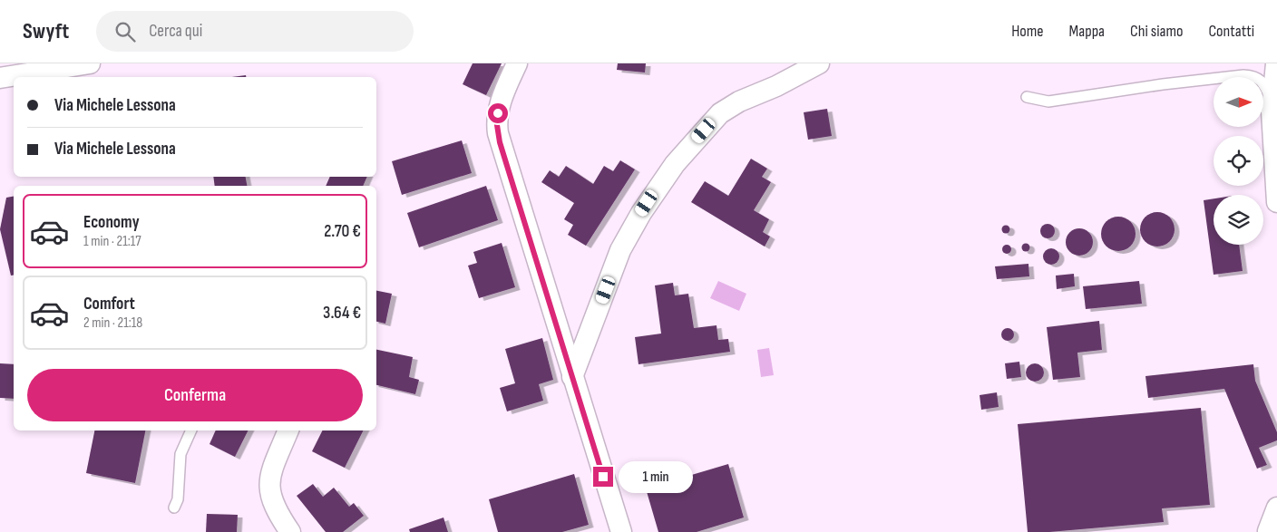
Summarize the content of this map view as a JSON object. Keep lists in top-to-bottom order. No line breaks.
{"north":"right","page":{"header":"Swyft","search":"Cerca qui","nav":["Home","Mappa","Chi siamo","Contatti"],"banner":["Via Michele Lessona","Via Michele Lessona"],"list":[{"name":"Economy","note":"1 min · 21:17","value":"2.70 €"},{"name":"Comfort","note":"2 min · 21:18","value":"3.64 €"}],"buttons":"Conferma","bubble":"1 min"}}
